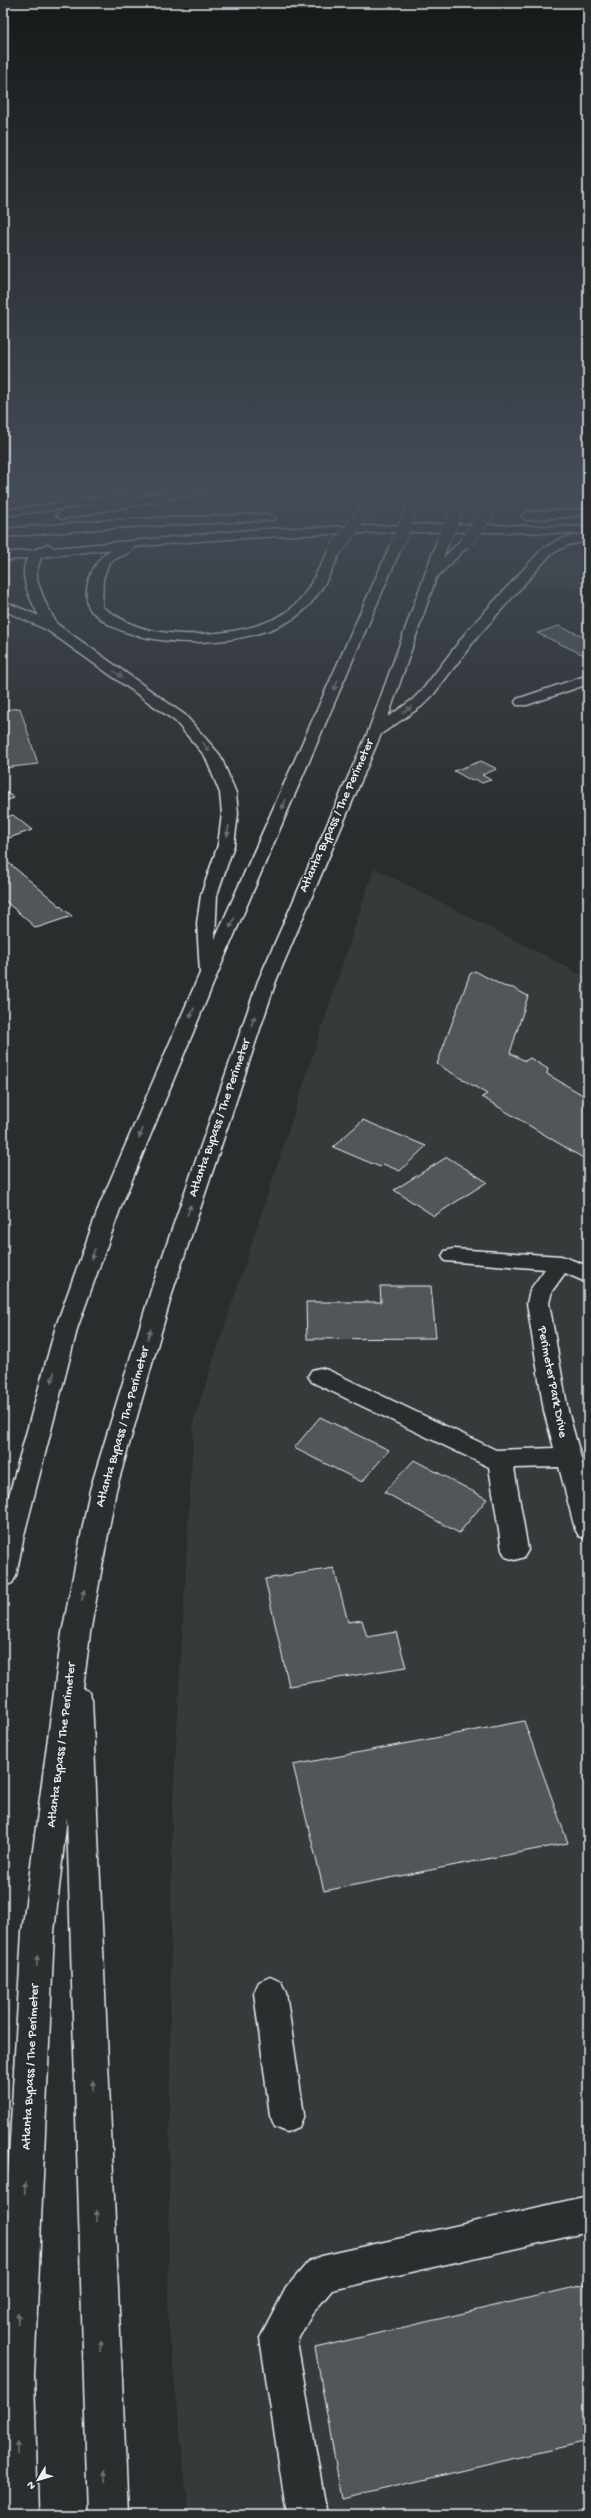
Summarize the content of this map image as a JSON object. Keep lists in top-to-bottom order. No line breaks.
{"streets":{"main road":["Atlanta Bypass / The Perimeter","Perimeter Park Drive"]},"north":"bottom left"}
